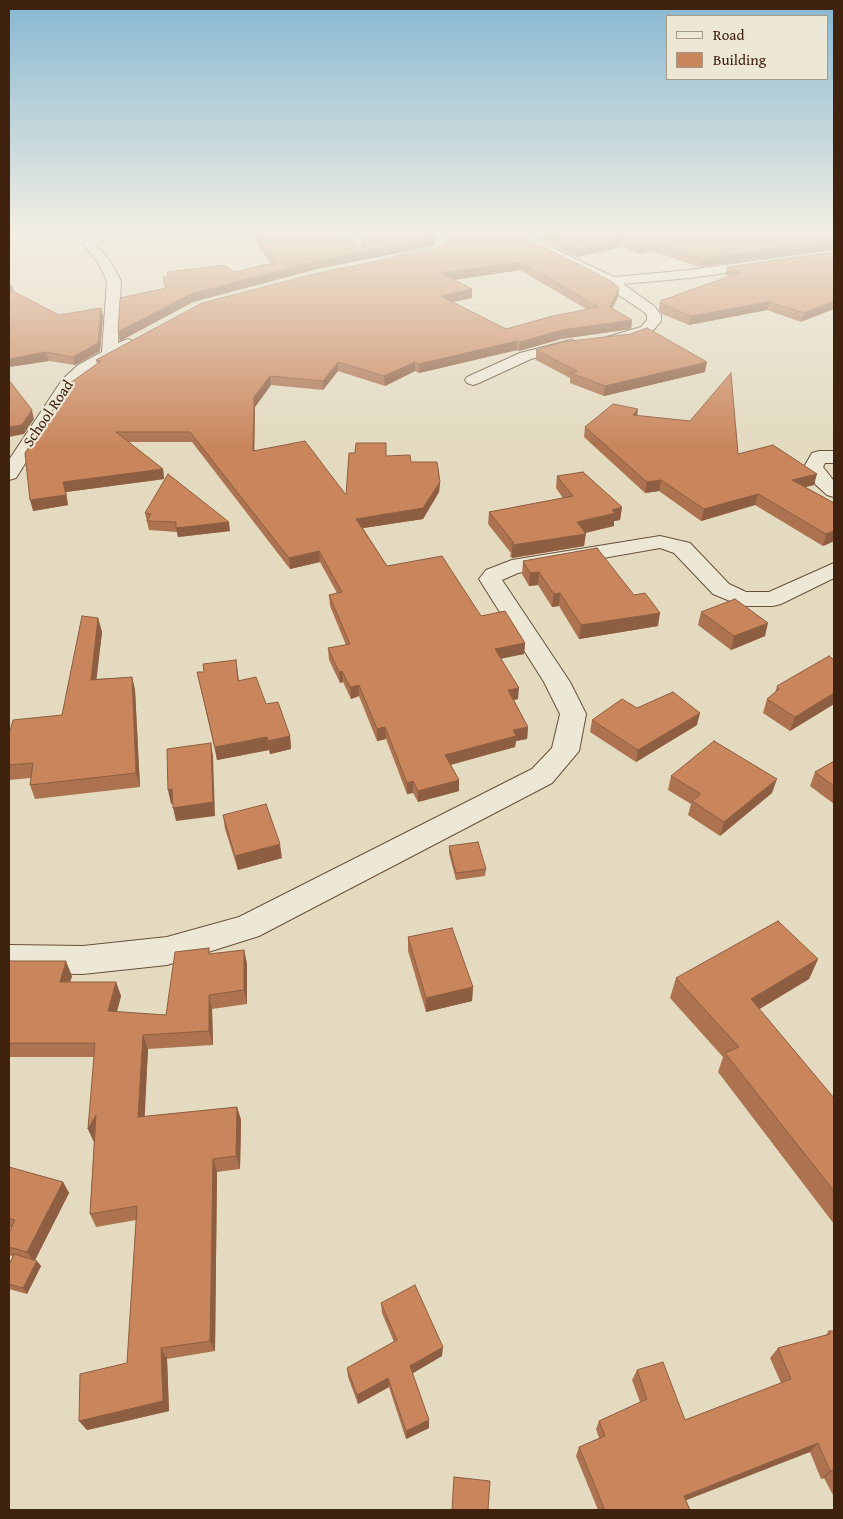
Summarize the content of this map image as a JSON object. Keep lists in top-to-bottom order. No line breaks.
{"streets":{"street":["School Road"]},"legend":["Road","Building"]}
